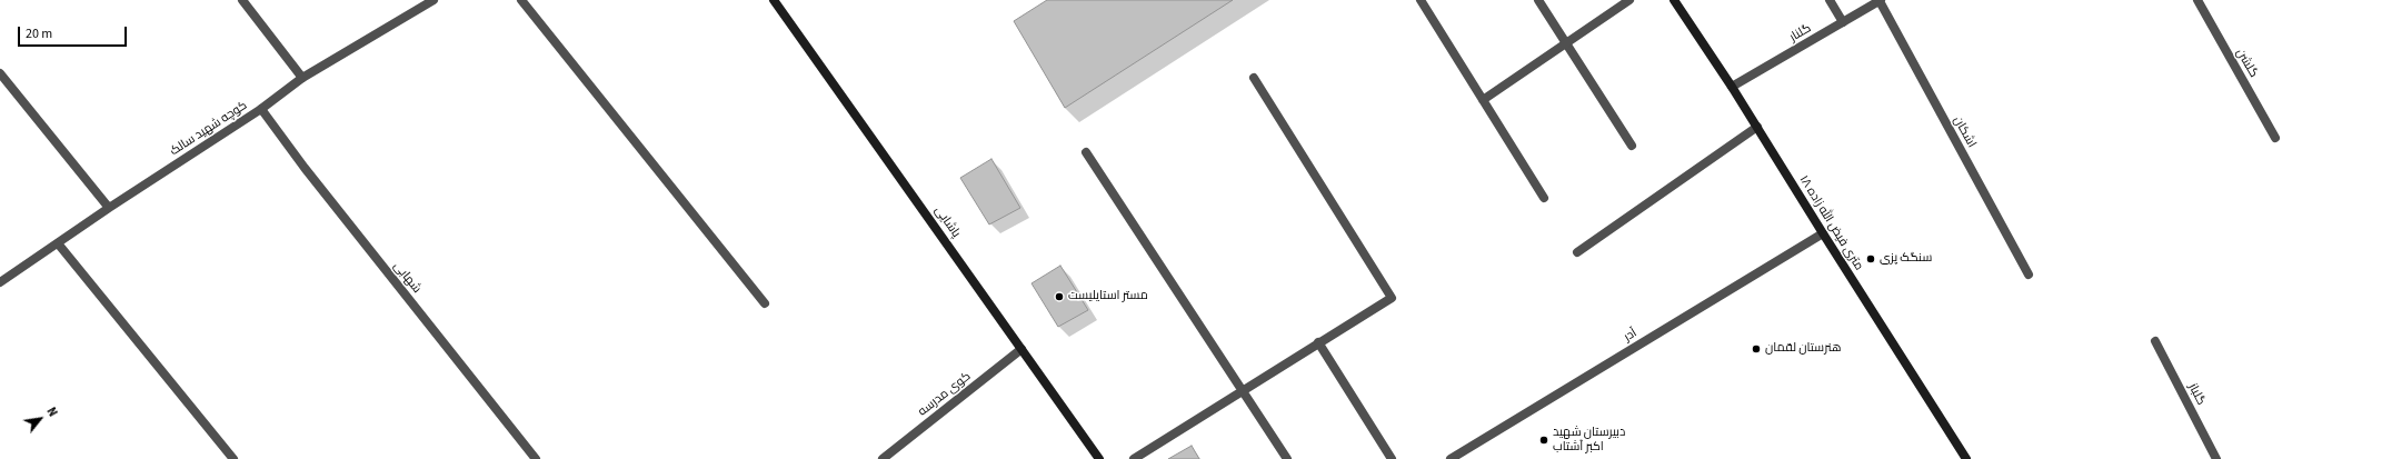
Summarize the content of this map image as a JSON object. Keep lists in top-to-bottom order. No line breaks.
{"streets":{"main road":["پاشایی","۱۸ متری فیض الله زاده"],"street":["گلنار","گلشن","کوچه شهید سالک","اشکان","شهابی","آدر","کوی مدرسه","گلباز"]},"crossings":[["گلنار","اشکان"],["گلنار","۱۸ متری فیض الله زاده"],["کوچه شهید سالک","شهابی"],["پاشایی","کوی مدرسه"],["۱۸ متری فیض الله زاده","آدر"]],"places":["سنگک پزی","مستر استایلیست","هنرستان لقمان","دبیرستان شهید اکبر آشتاب"],"scale_bar":"20 m","north":"top right"}
